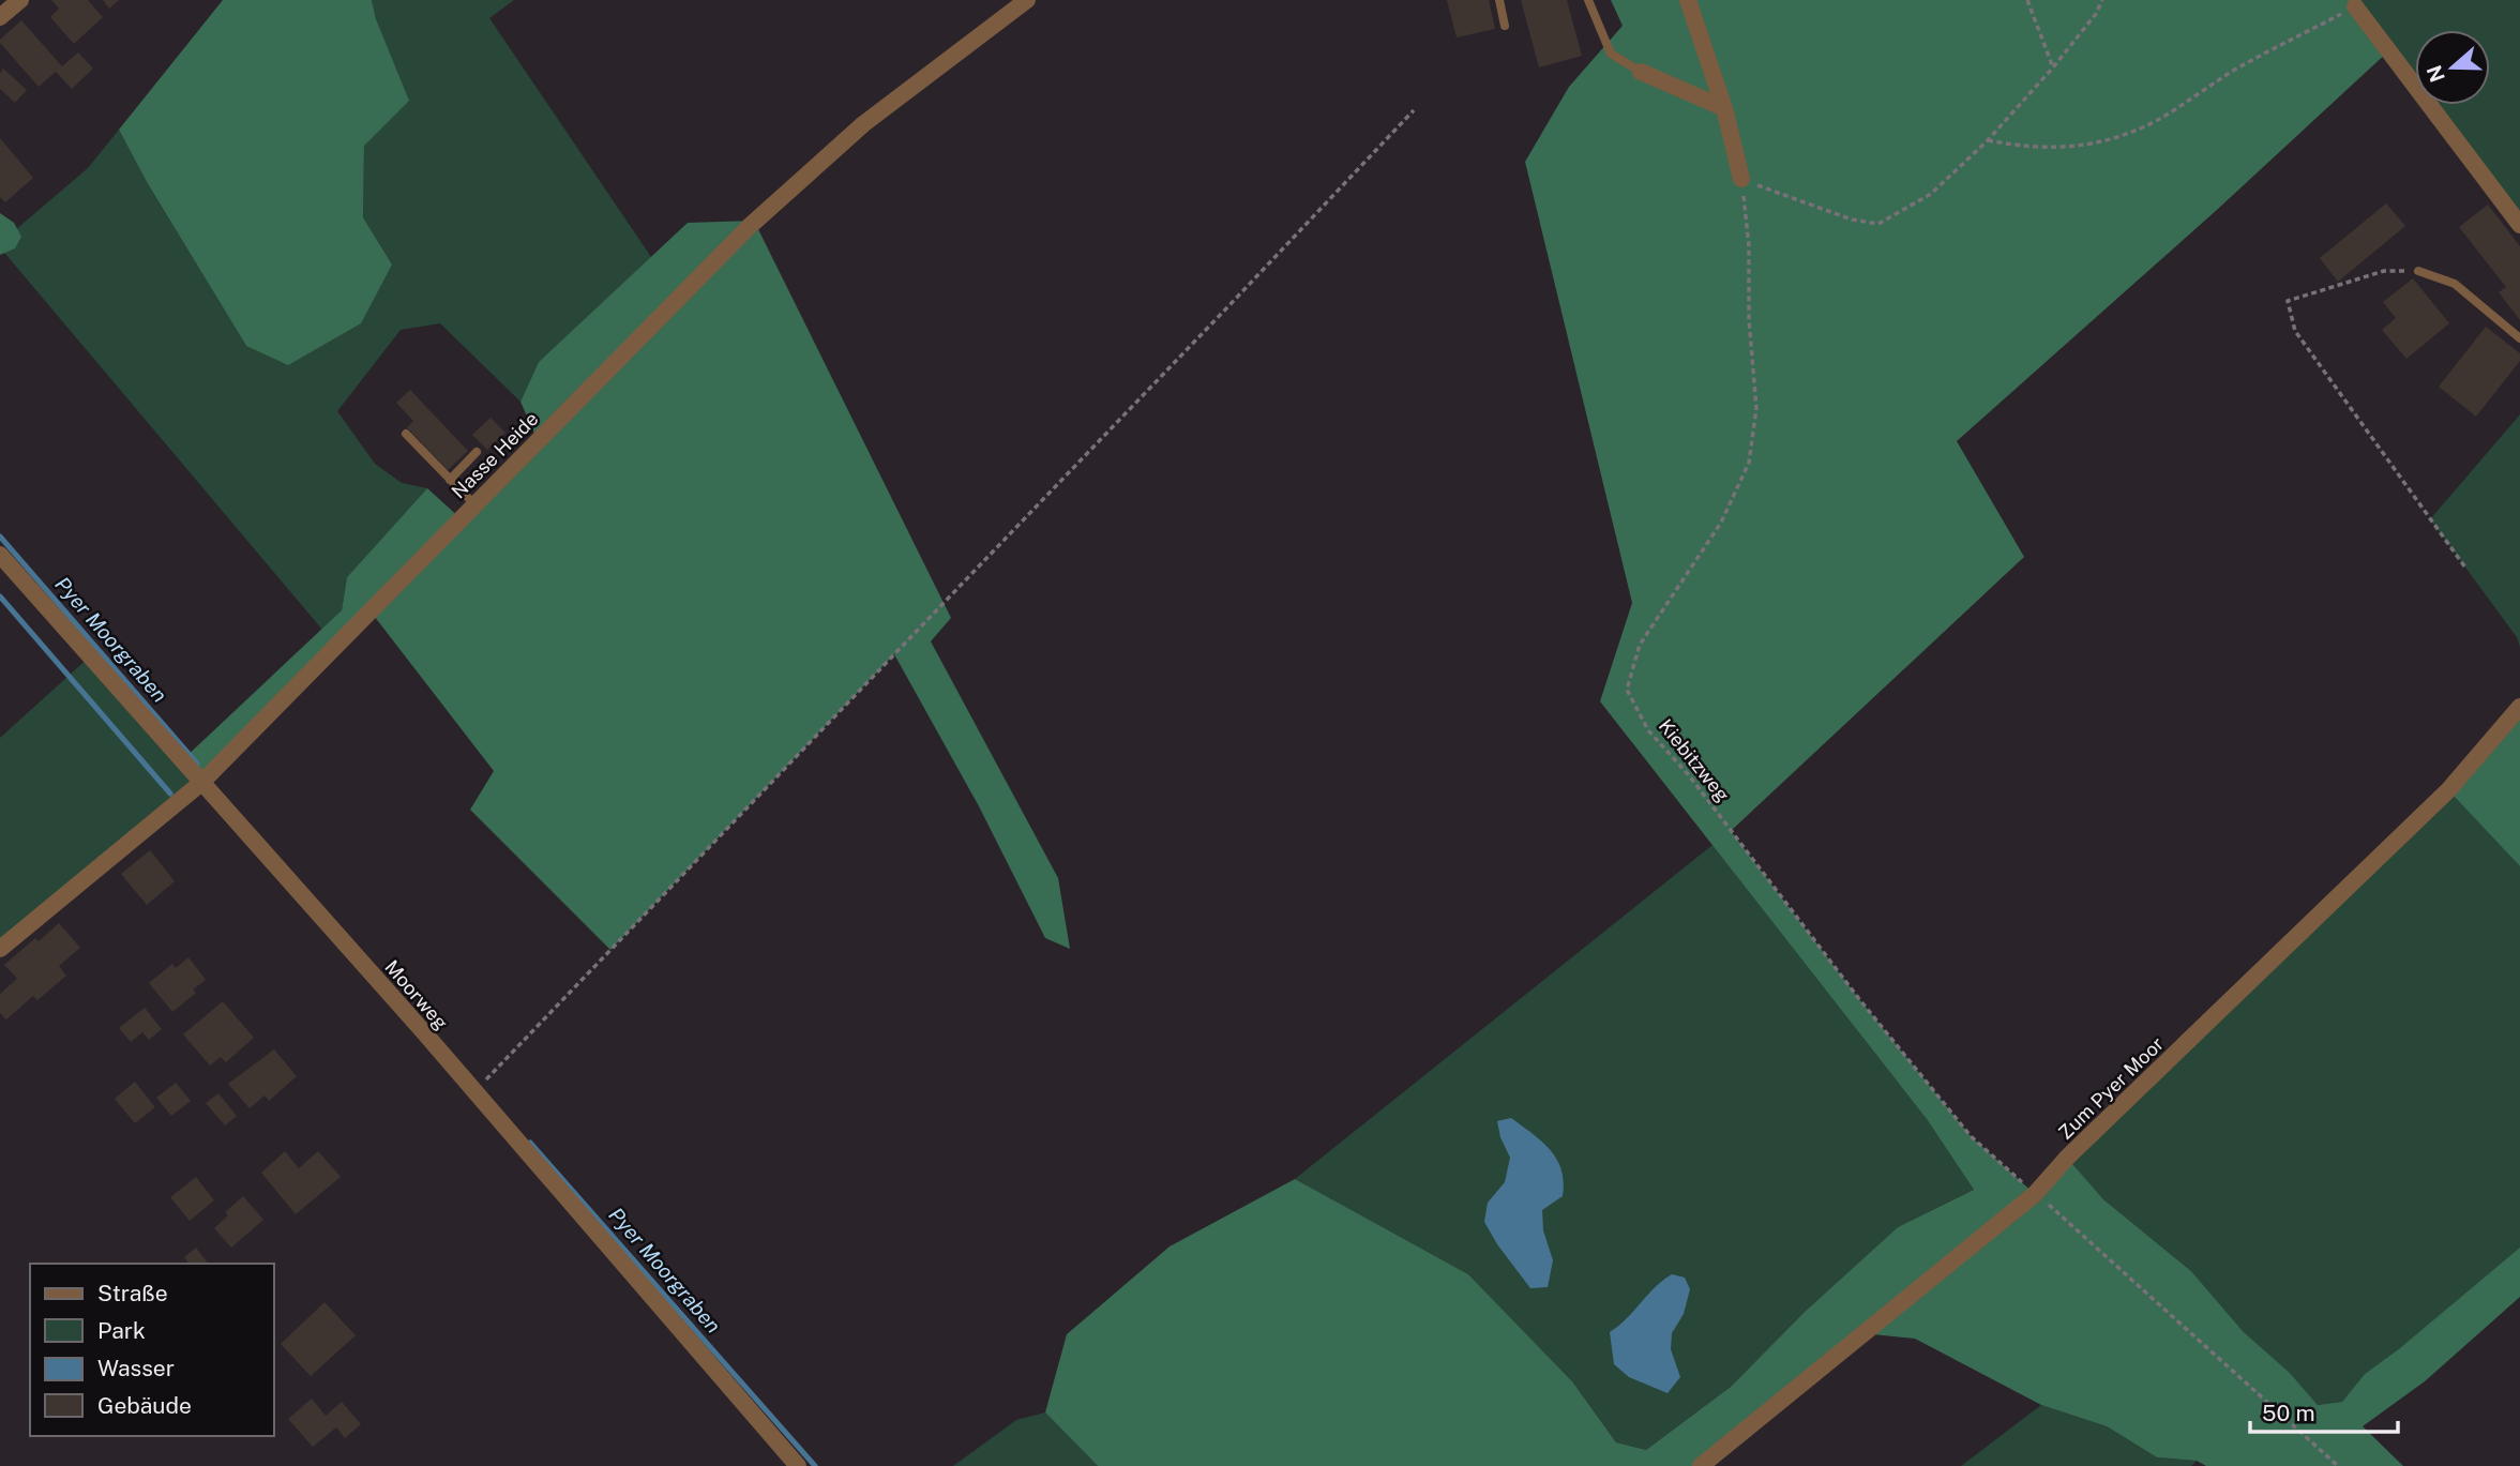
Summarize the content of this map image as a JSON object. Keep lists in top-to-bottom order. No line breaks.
{"streets":{"street":["Nasse Heide","Moorweg","Zum Pyer Moor"],"path":["Kiebitzweg"]},"crossings":[["Nasse Heide","Moorweg"],["Kiebitzweg","Zum Pyer Moor"]],"water":["Pyer Moorgraben"],"legend":["Straße","Park","Wasser","Gebäude"],"scale_bar":"50 m","north":"left"}
